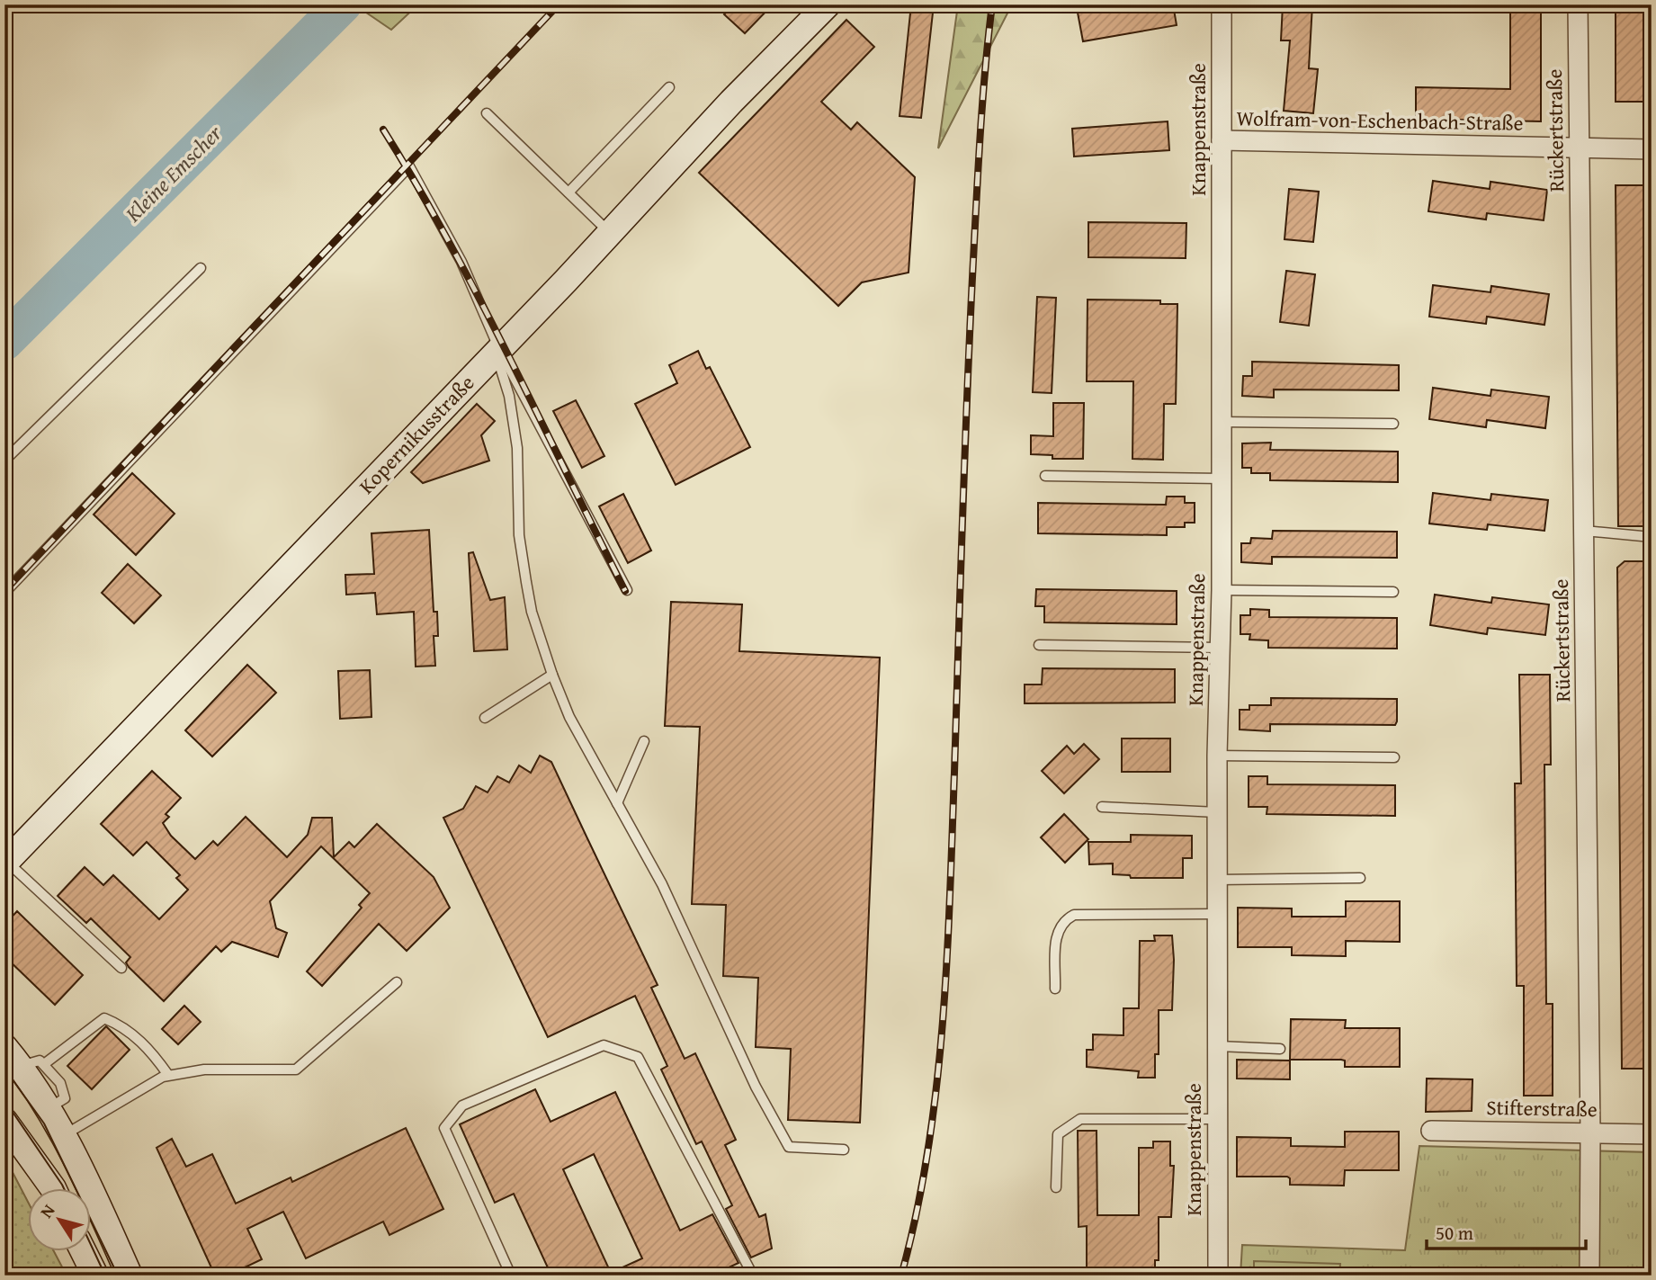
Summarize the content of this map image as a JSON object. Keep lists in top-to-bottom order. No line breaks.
{"streets":{"street":["Wolfram-von-Eschenbach-Straße","Knappenstraße","Rückertstraße","Kopernikusstraße","Stifterstraße"]},"crossings":[["Wolfram-von-Eschenbach-Straße","Knappenstraße"],["Wolfram-von-Eschenbach-Straße","Rückertstraße"],["Rückertstraße","Stifterstraße"]],"water":["Kleine Emscher"],"scale_bar":"50 m","north":"top left"}
